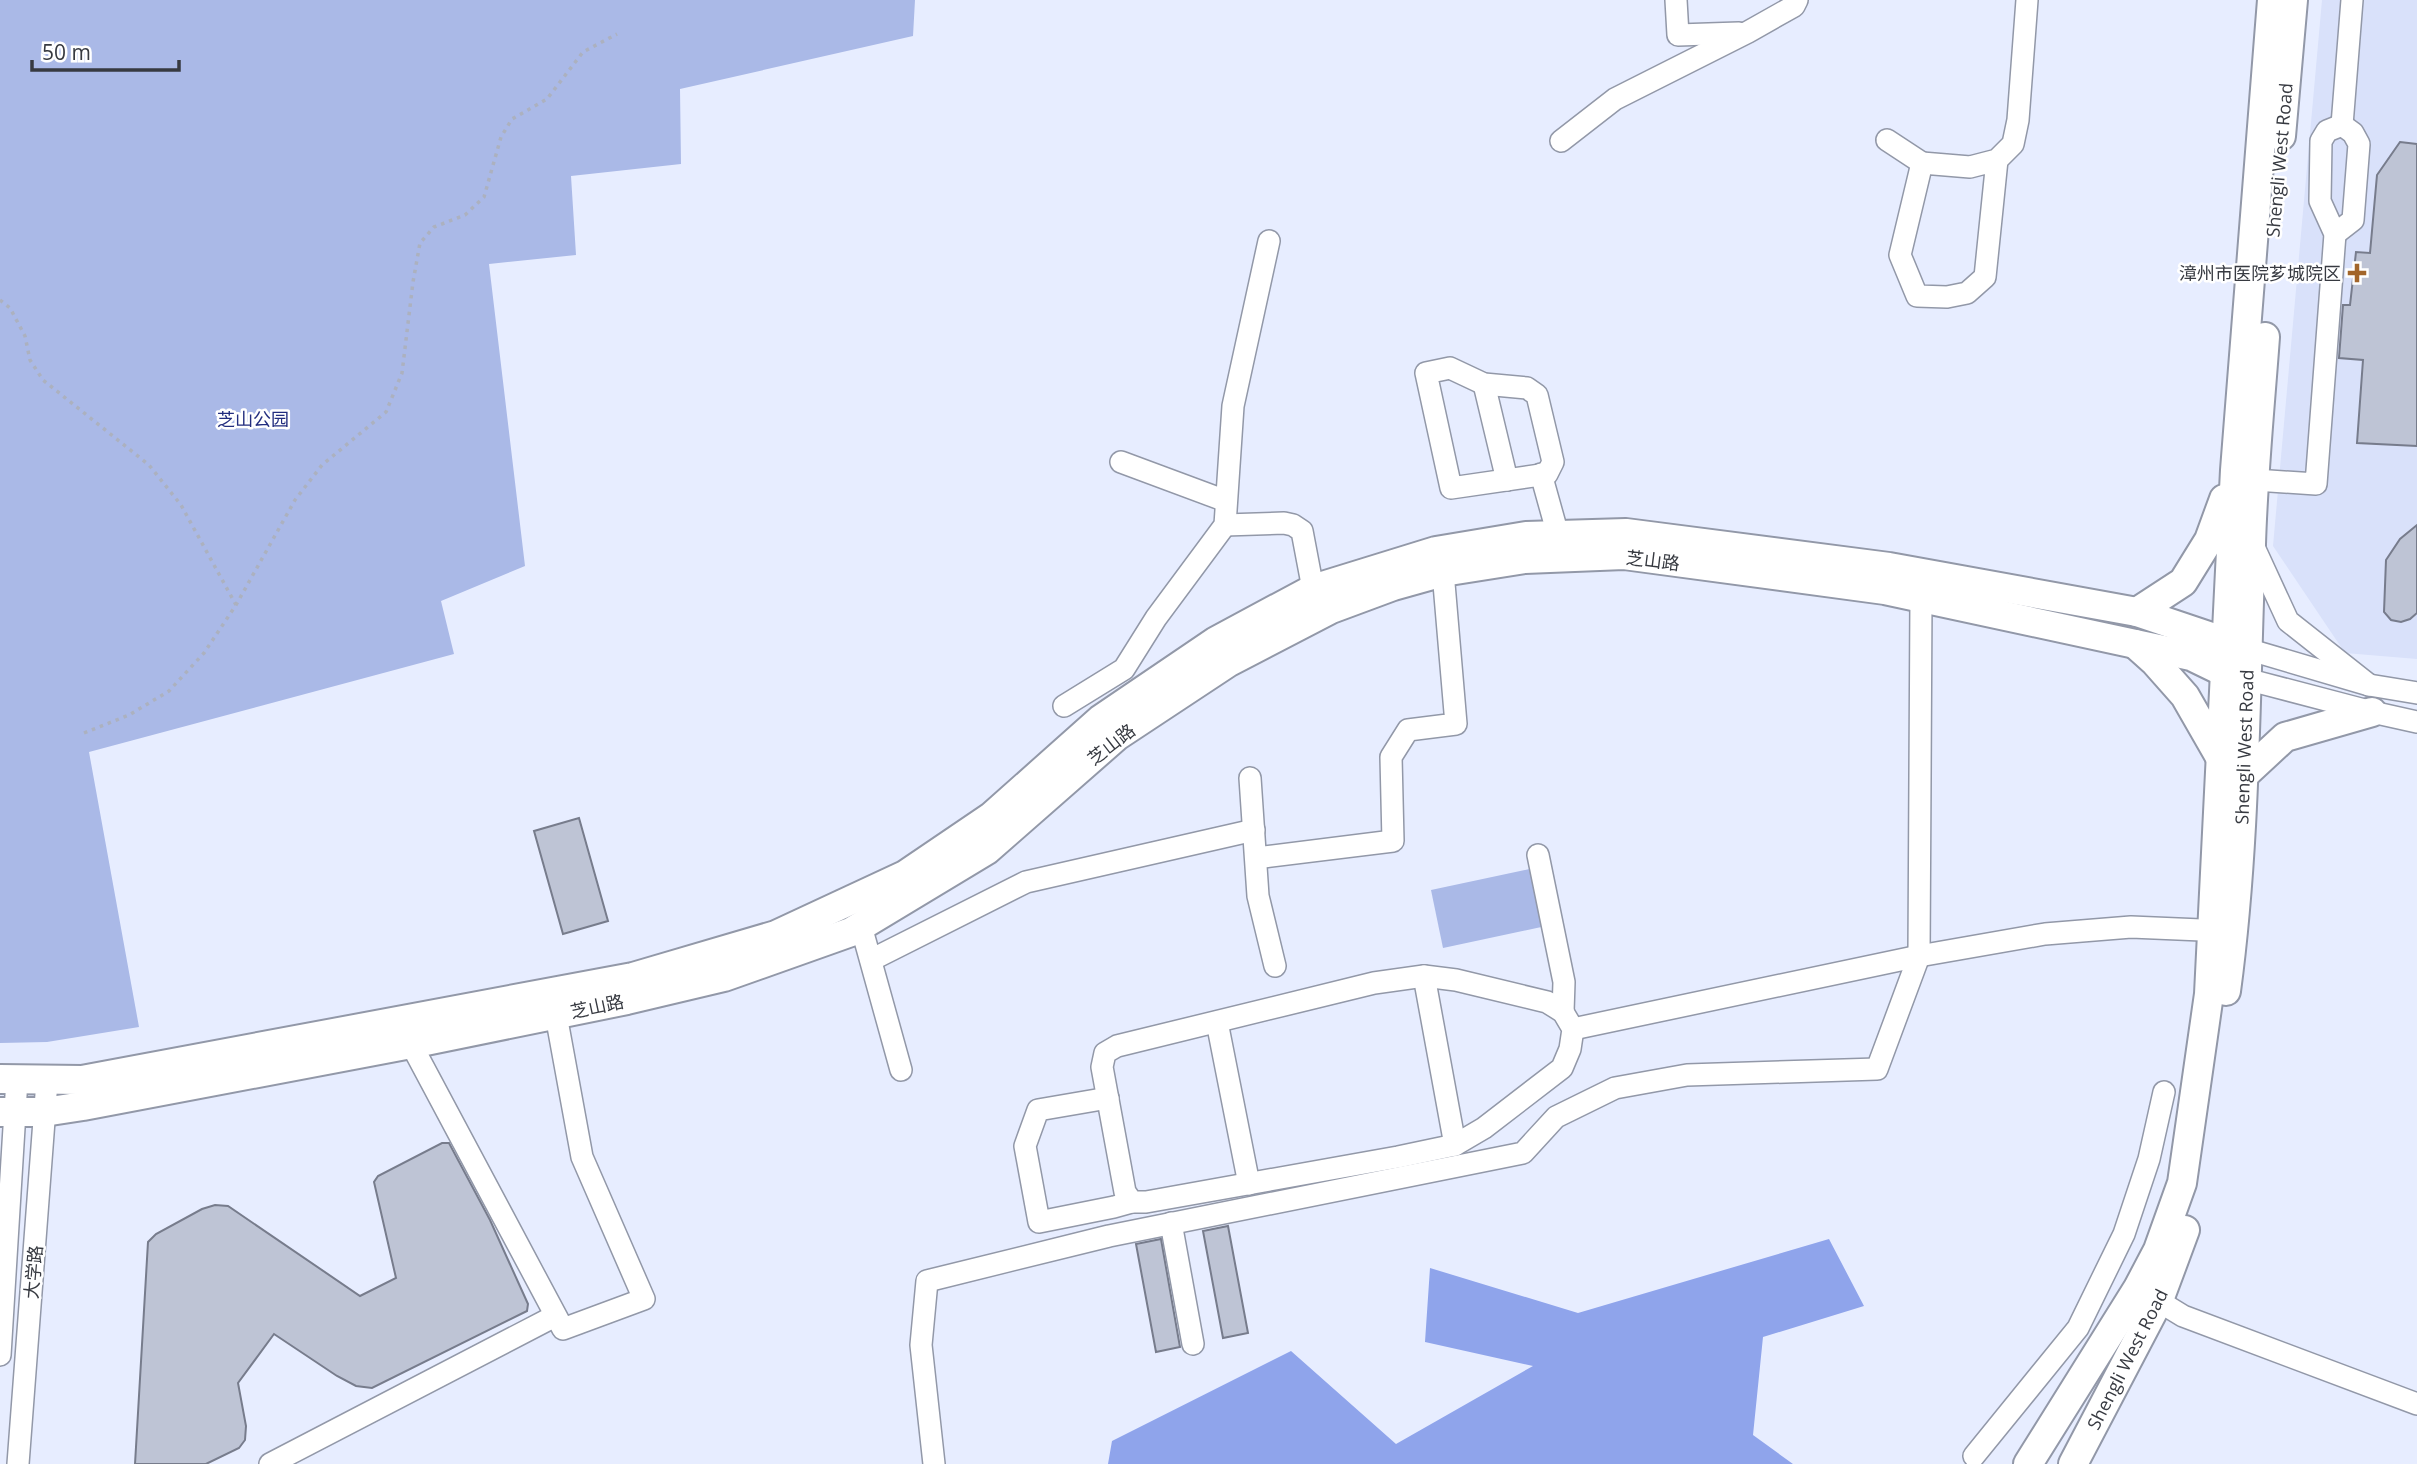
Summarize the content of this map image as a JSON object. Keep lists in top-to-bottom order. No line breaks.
{"streets":{"main road":["Shengli West Road","芝山路"],"street":["大学路"]},"crossings":[["Shengli West Road","芝山路"],["芝山路","大学路"]],"parks":["芝山公园"],"places":{"health":["漳州市医院芗城院区"]},"scale_bar":"50 m"}
